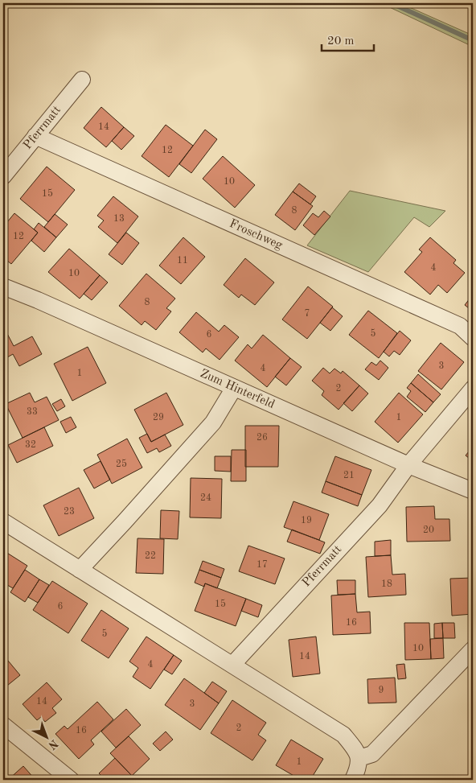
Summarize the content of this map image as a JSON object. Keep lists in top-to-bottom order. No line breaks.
{"streets":{"street":["Pferrmatt","Froschweg","Zum Hinterfeld"]},"crossings":[["Pferrmatt","Froschweg"],["Pferrmatt","Zum Hinterfeld"]],"house_numbers":["14","12","10","15","8","13","12","11","4","10","8","7","5","6","3","4","1","2","33","29","1","26","32","25","21","24","23","19","20","22","17","18","15","6","16","5","10","14","4","9","14","3","2","16","1"],"scale_bar":"20 m","north":"bottom right"}
